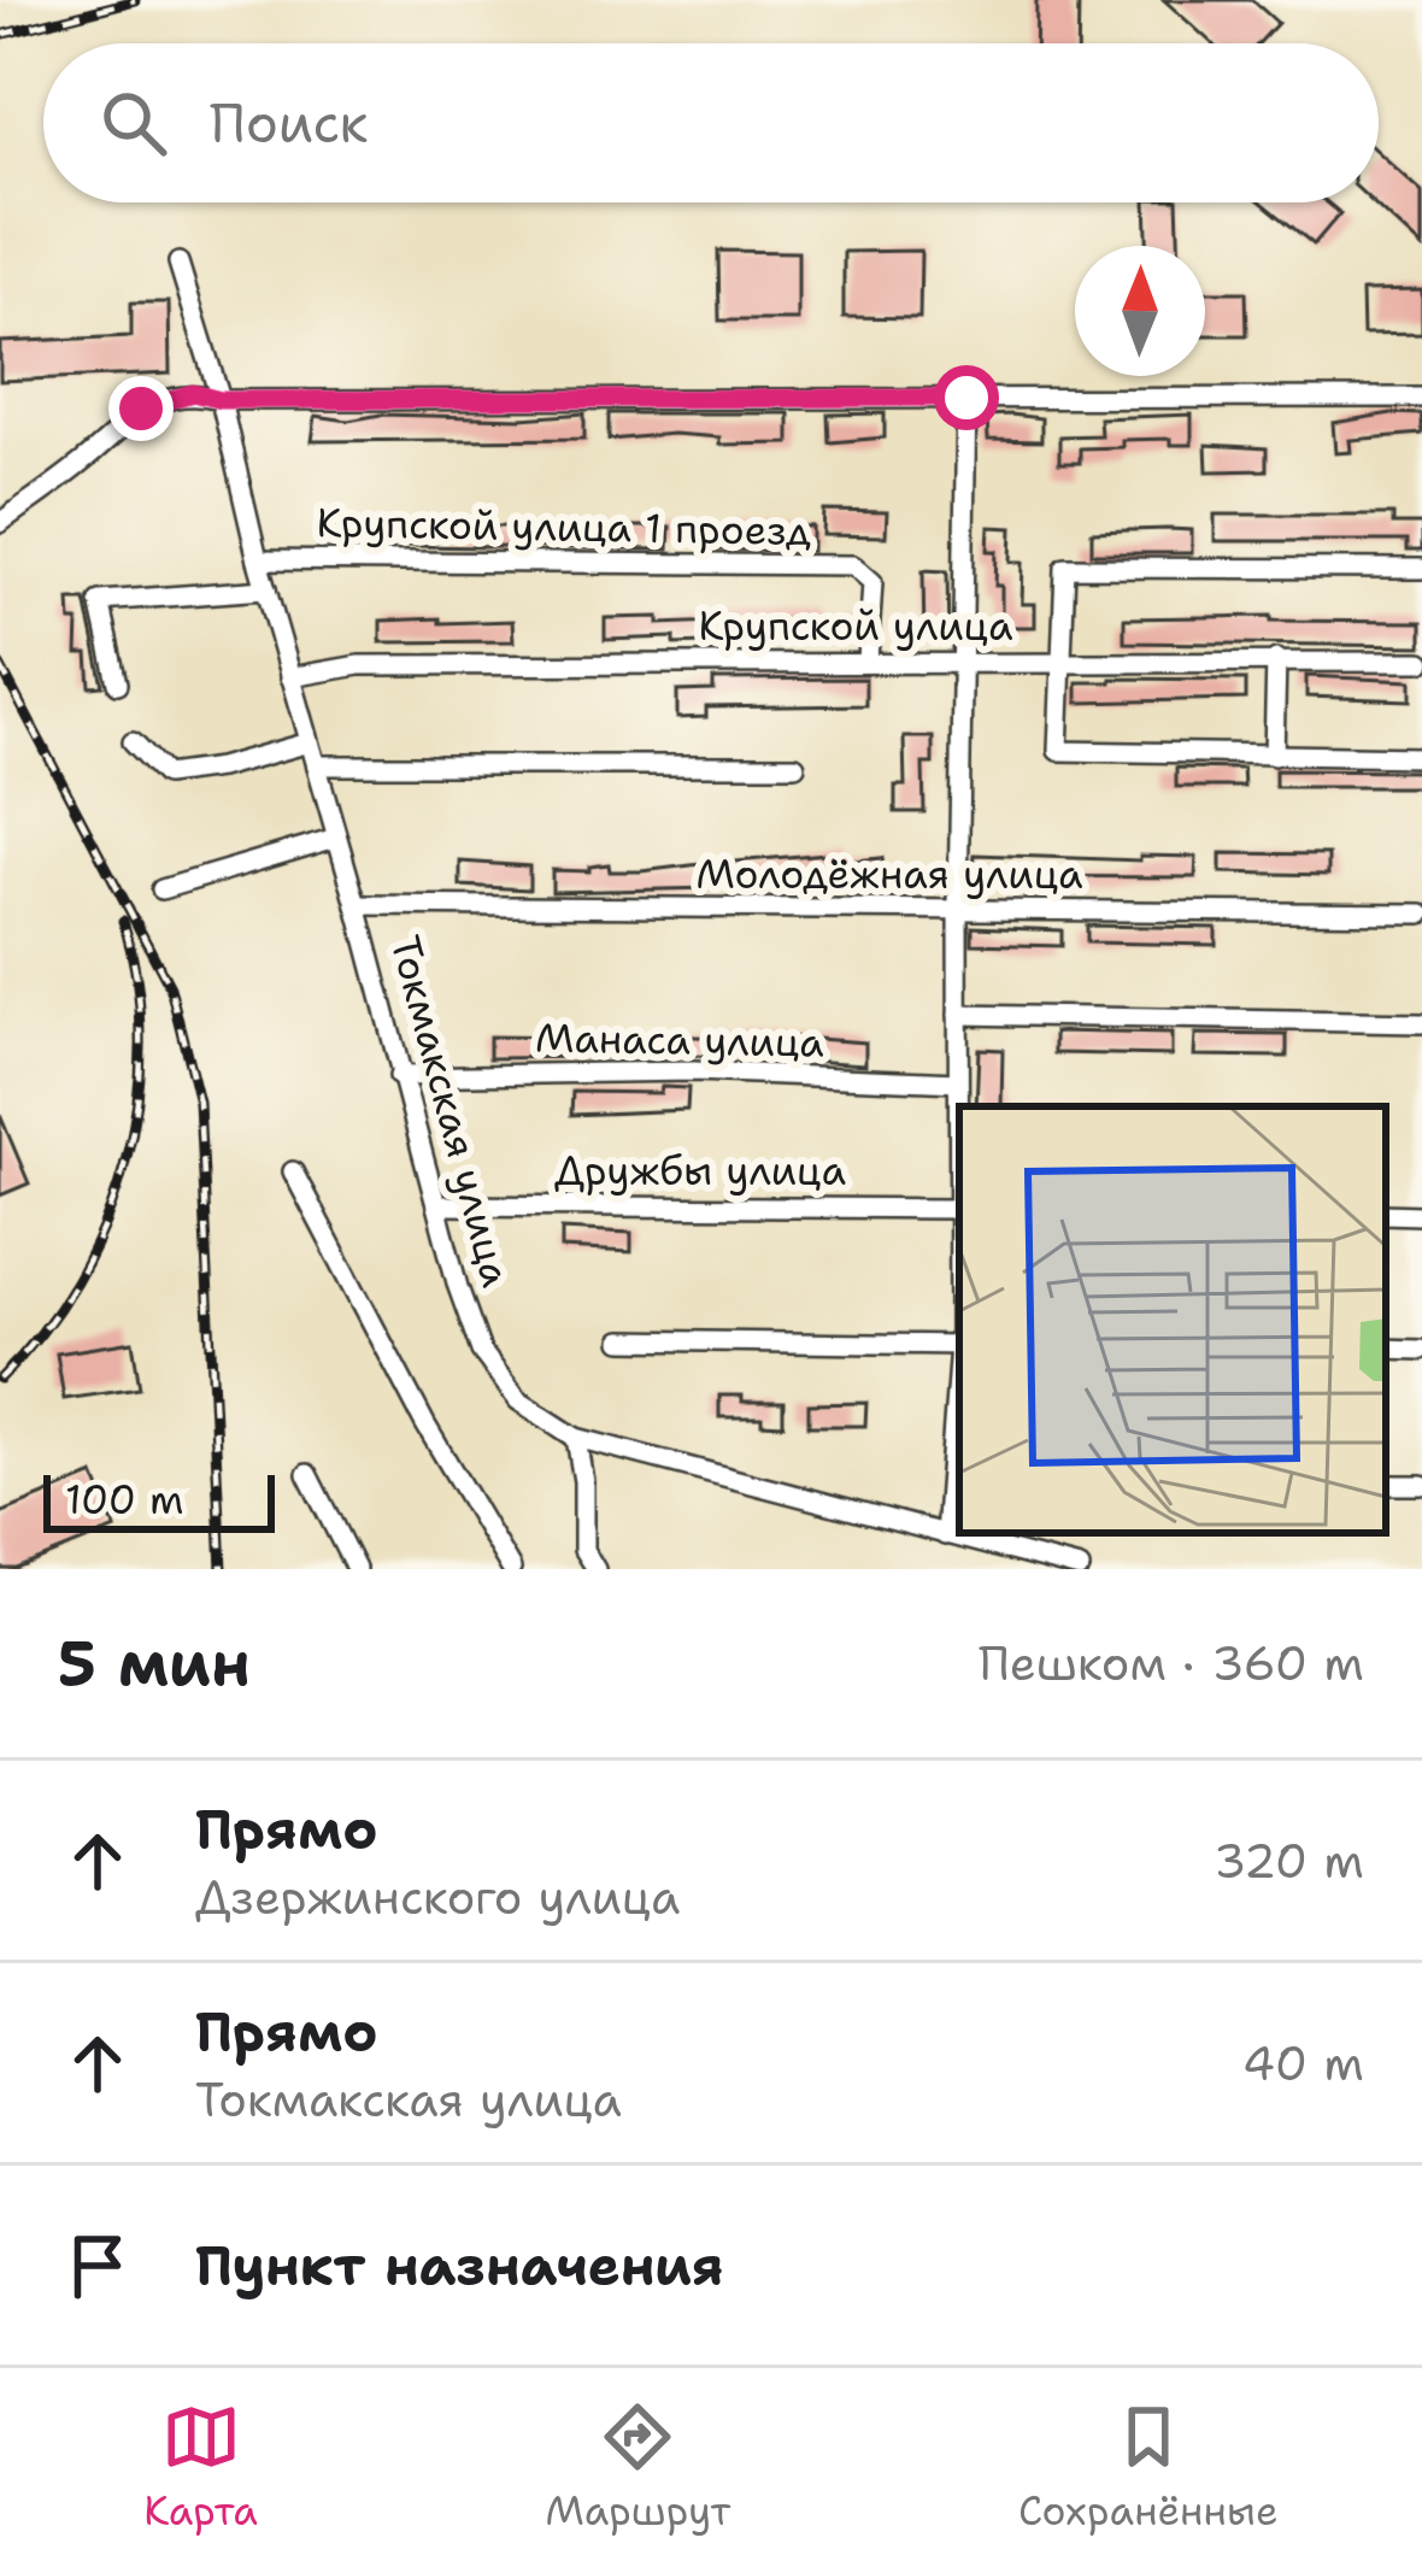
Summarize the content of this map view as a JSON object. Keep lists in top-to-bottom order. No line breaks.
{"streets":{"street":["Крупской улица 1 проезд","Крупской улица","Молодёжная улица","Манаса улица","Токмакская улица","Дружбы улица"]},"crossings":[["Крупской улица 1 проезд","Крупской улица"],["Крупской улица 1 проезд","Токмакская улица"],["Крупской улица","Токмакская улица"],["Молодёжная улица","Токмакская улица"],["Манаса улица","Токмакская улица"],["Токмакская улица","Дружбы улица"]],"scale_bar":"100 m","north":"top","page":{"search":"Поиск","scale":"100 m","heading":["5 мин","Пешком · 360 m"],"list":[["Прямо","Дзержинского улица","320 m"],["Прямо","Токмакская улица","40 m"],"Пункт назначения"],"nav":["Карта","Маршрут","Сохранённые"]}}
